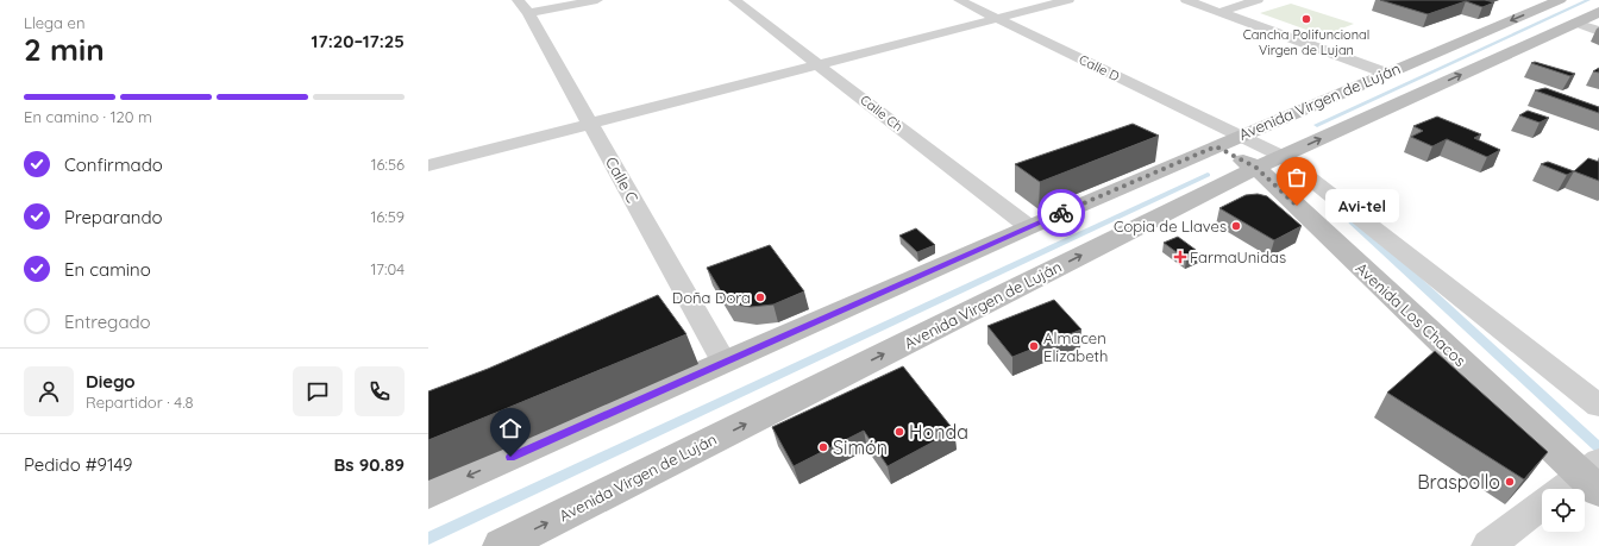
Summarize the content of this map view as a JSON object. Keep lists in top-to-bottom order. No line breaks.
{"streets":{"main road":["Avenida Virgen de Luján","Avenida Los Chacos"],"street":["Calle D","Calle Ch","Calle C"]},"crossings":[["Calle D","Avenida Virgen de Luján"],["Calle D","Avenida Los Chacos"],["Avenida Virgen de Luján","Calle Ch"],["Avenida Virgen de Luján","Calle C"],["Avenida Virgen de Luján","Avenida Los Chacos"]],"places":{"other":["Cancha Polifuncional Virgen de Lujan","Avi-tel","Copia de Llaves","Doña Dora","Almacen Elizabeth","Honda","Simón","Braspollo"],"health":["FarmaUnidas"]},"page":{"heading":["2 min","Llega en","17:20–17:25"],"panel":["Diego","Repartidor · 4.8","Pedido #9149","Bs 90.89"],"bar":"En camino · 120 m","list":[["Confirmado","16:56"],["Preparando","16:59"],["En camino","17:04"],"Entregado"],"bubble":"Avi-tel"}}
